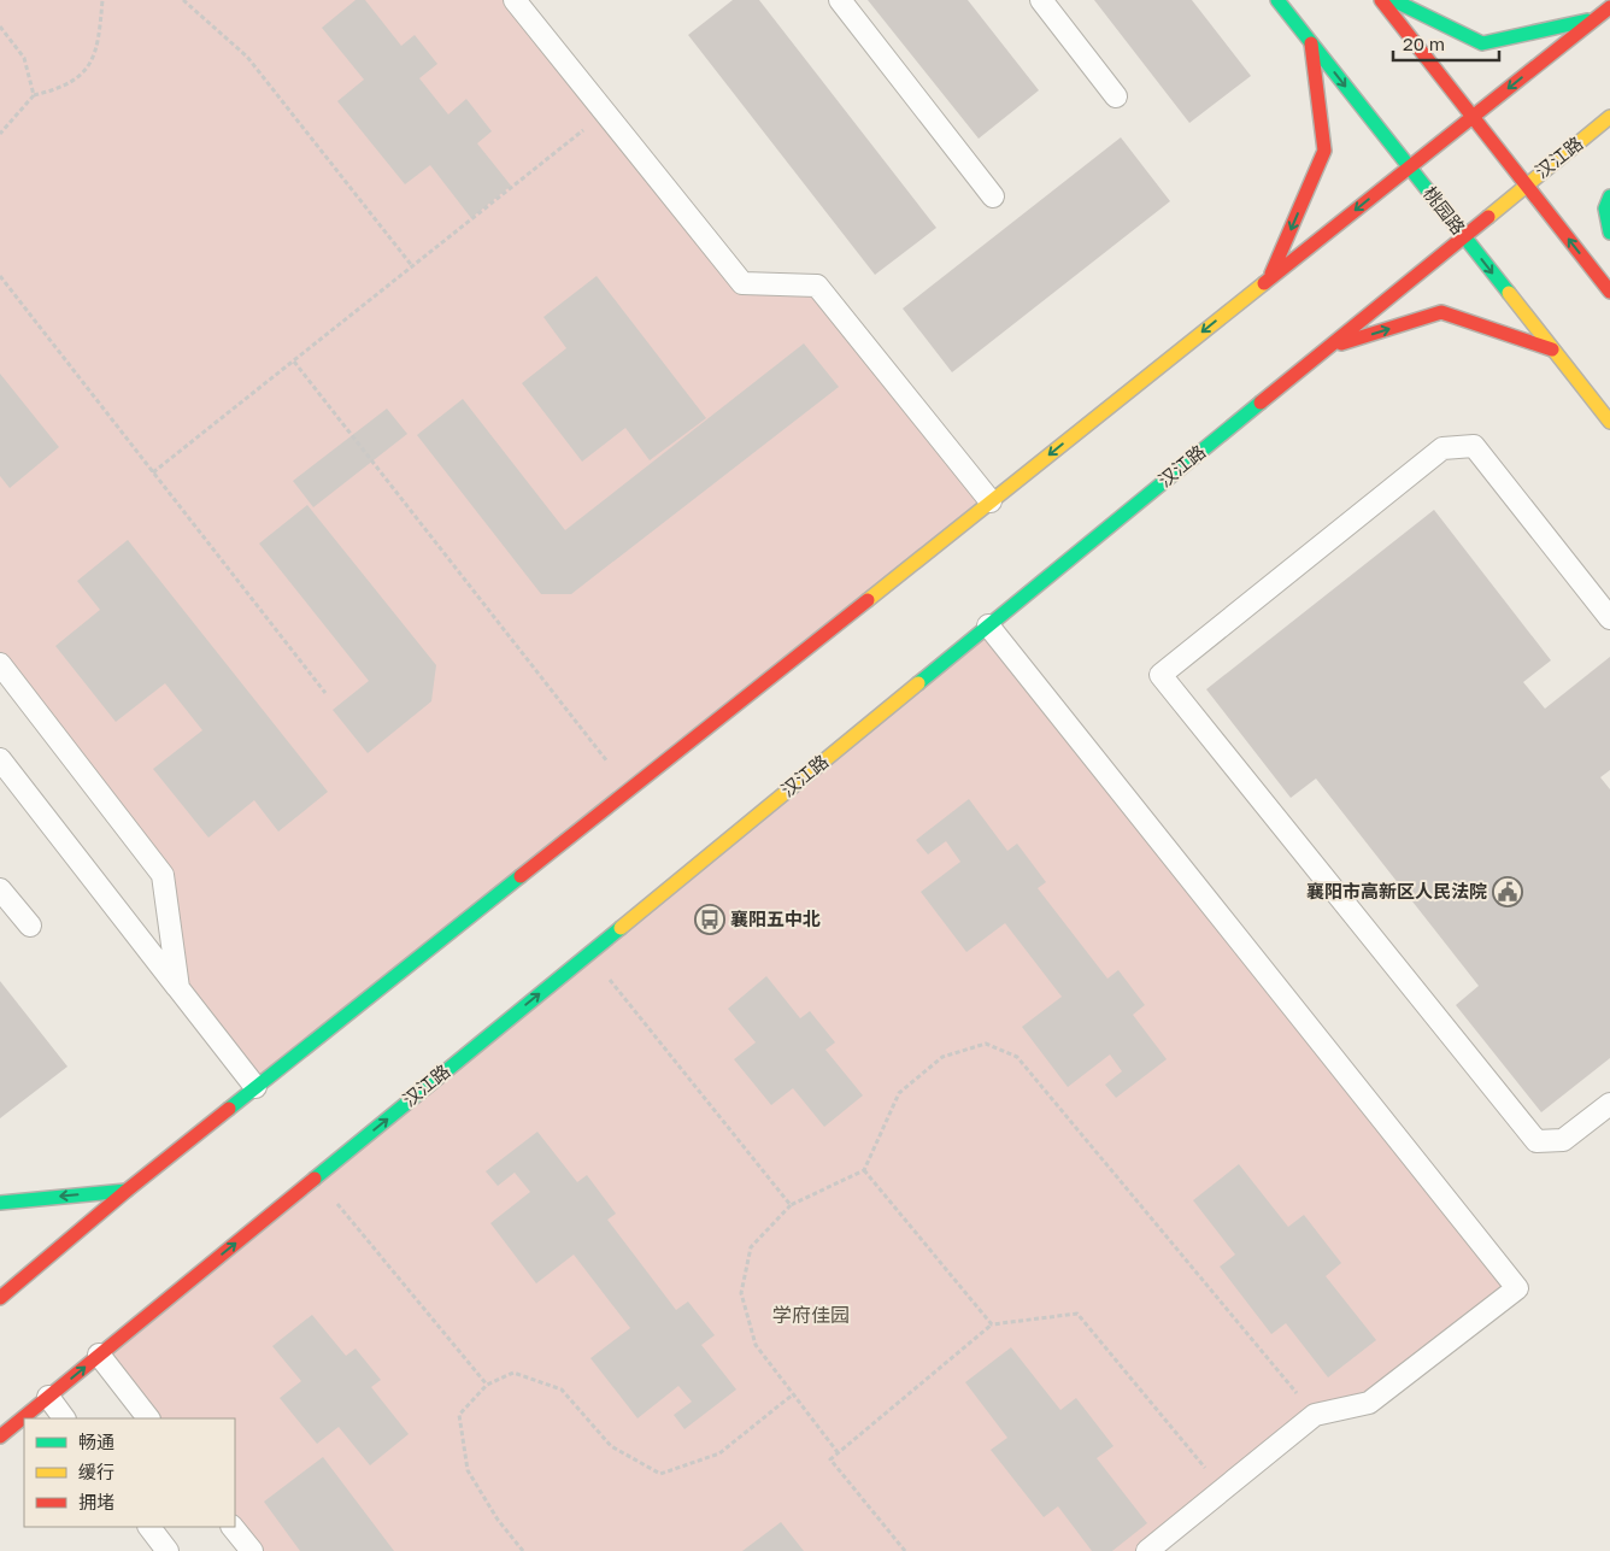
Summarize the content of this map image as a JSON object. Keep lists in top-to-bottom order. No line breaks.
{"streets":{"main road":["汉江路","桃园路"]},"crossings":[["汉江路","桃园路"]],"districts":["学府佳园"],"places":{"public building":["襄阳市高新区人民法院"],"bus stop":["襄阳五中北"]},"legend":["畅通","缓行","拥堵"],"scale_bar":"20 m"}
